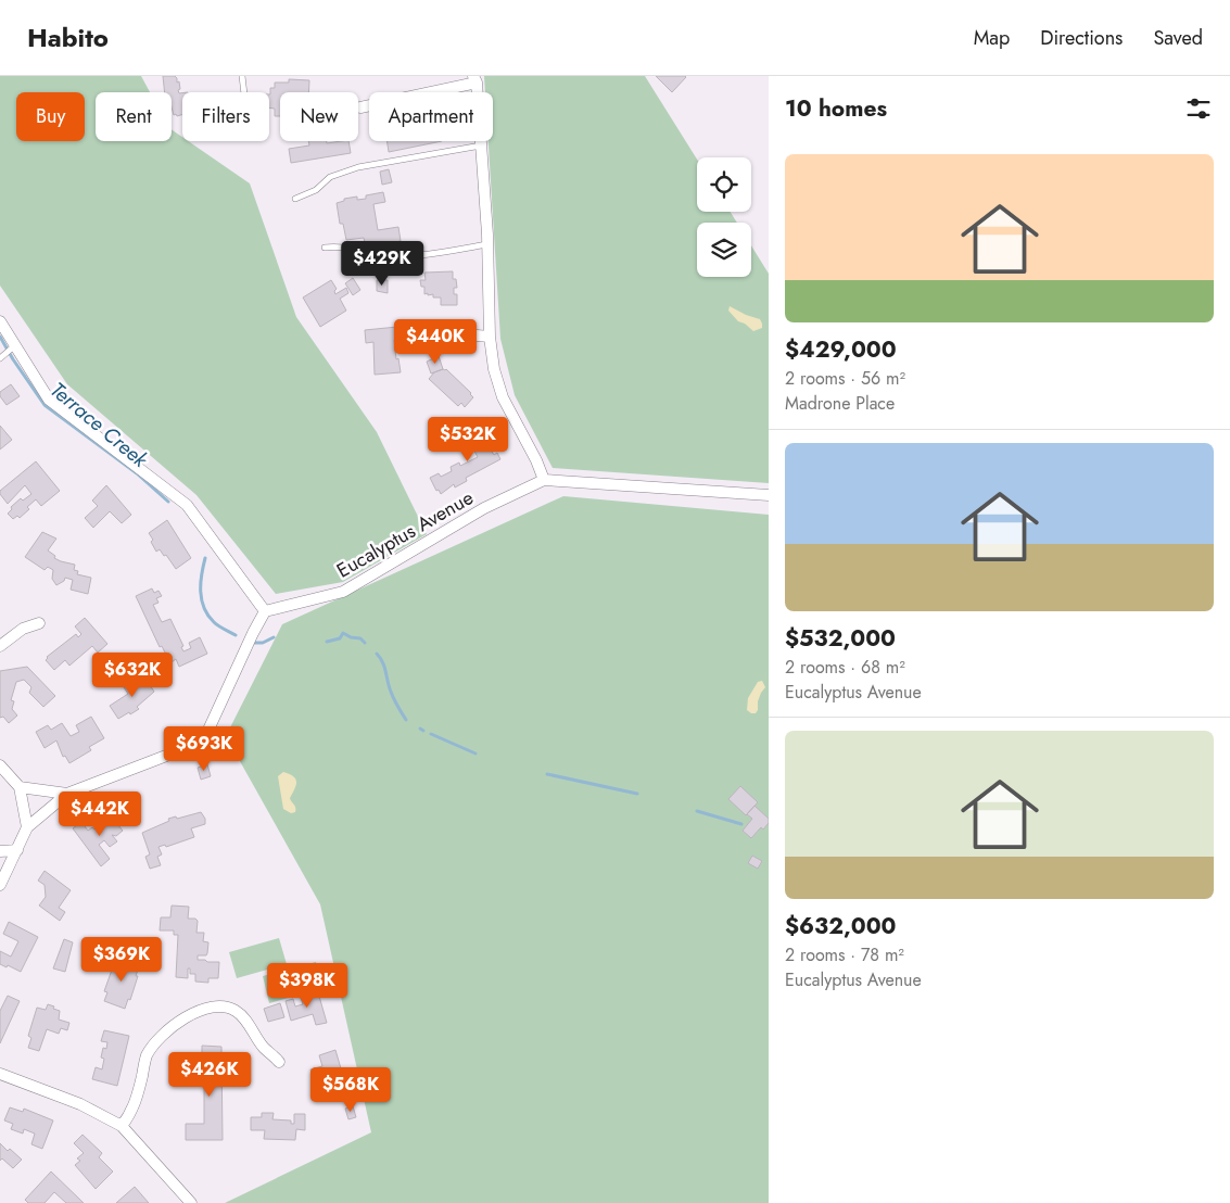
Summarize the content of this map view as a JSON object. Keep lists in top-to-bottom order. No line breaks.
{"streets":{"street":["Eucalyptus Avenue"]},"water":["Terrace Creek"],"page":{"header":"Habito","nav":["Map","Directions","Saved"],"heading":"10 homes","chip":["Buy","Rent","Filters","New","Apartment"],"list":[{"name":"$429,000","note":"2 rooms · 56 m² · Madrone Place"},{"name":"$532,000","note":"2 rooms · 68 m² · Eucalyptus Avenue"},{"name":"$632,000","note":"2 rooms · 78 m² · Eucalyptus Avenue"}],"price":["$429K","$440K","$532K","$632K","$693K","$442K","$369K","$398K","$426K","$568K"]}}
